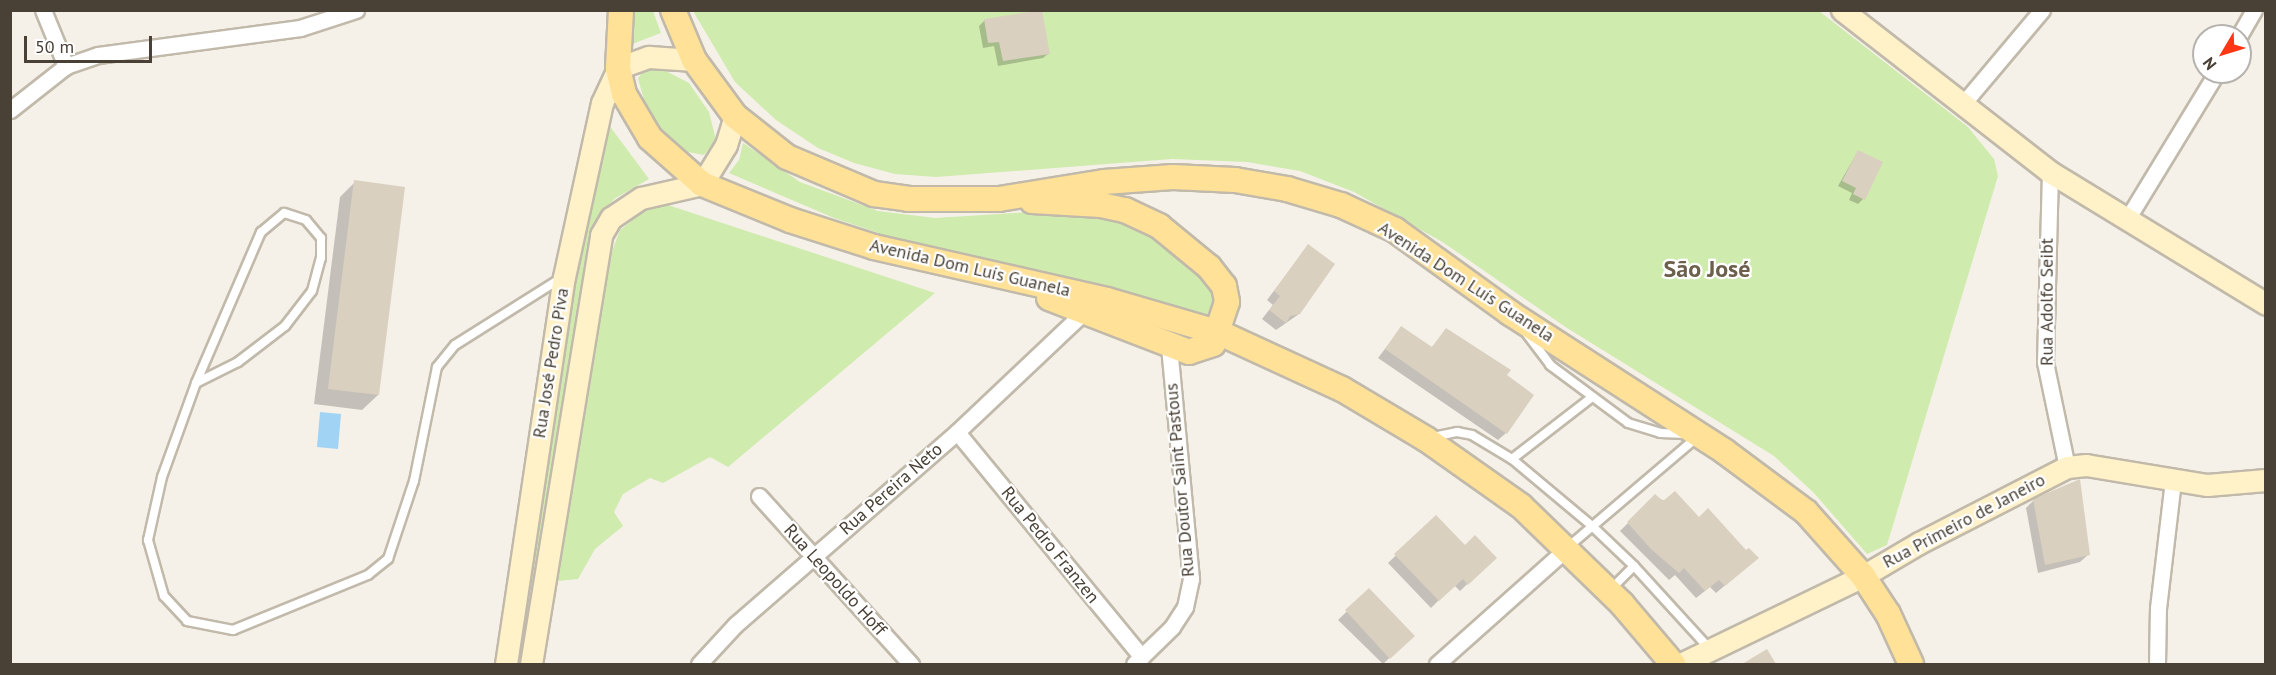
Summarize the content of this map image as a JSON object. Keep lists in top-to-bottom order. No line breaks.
{"streets":{"main road":["Avenida Dom Luís Guanela"],"street":["Rua Adolfo Seibt","Rua José Pedro Piva","Rua Doutor Saint Pastous","Rua Pereira Neto","Rua Primeiro de Janeiro","Rua Pedro Franzen","Rua Leopoldo Hoff"]},"crossings":[["Avenida Dom Luís Guanela","Rua José Pedro Piva"],["Avenida Dom Luís Guanela","Rua Primeiro de Janeiro"],["Rua Adolfo Seibt","Rua Primeiro de Janeiro"],["Rua Doutor Saint Pastous","Rua Pedro Franzen"],["Rua Pereira Neto","Rua Pedro Franzen"],["Rua Pereira Neto","Rua Leopoldo Hoff"]],"districts":["São José"],"scale_bar":"50 m","north":"bottom left"}
